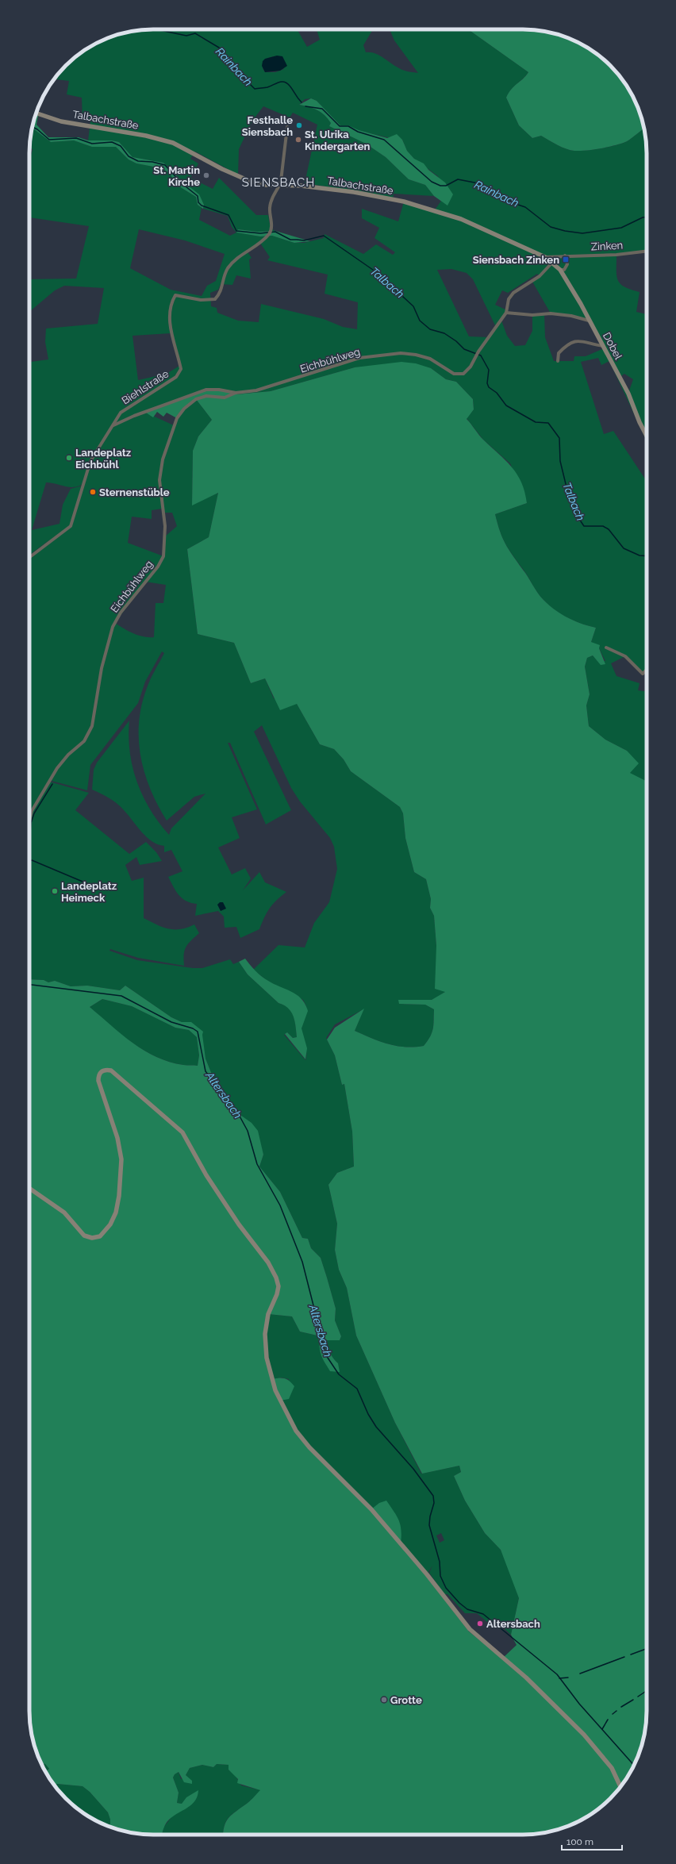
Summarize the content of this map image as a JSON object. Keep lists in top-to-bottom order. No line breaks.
{"streets":{"street":["Talbachstraße","Zinken","Dobel","Eichbühlweg","Biehlstraße"]},"crossings":[["Talbachstraße","Zinken"],["Talbachstraße","Dobel"],["Talbachstraße","Eichbühlweg"],["Talbachstraße","Biehlstraße"],["Dobel","Eichbühlweg"],["Eichbühlweg","Biehlstraße"]],"districts":["SIENSBACH"],"water":["Rainbach","Talbach","Altersbach"],"places":{"other":["Festhalle Siensbach","St. Ulrika Kindergarten","St. Martin Kirche","Landeplatz Eichbühl","Sternenstüble","Landeplatz Heimeck","Altersbach","Grotte"],"transit":["Siensbach Zinken"]},"scale_bar":"100 m"}
